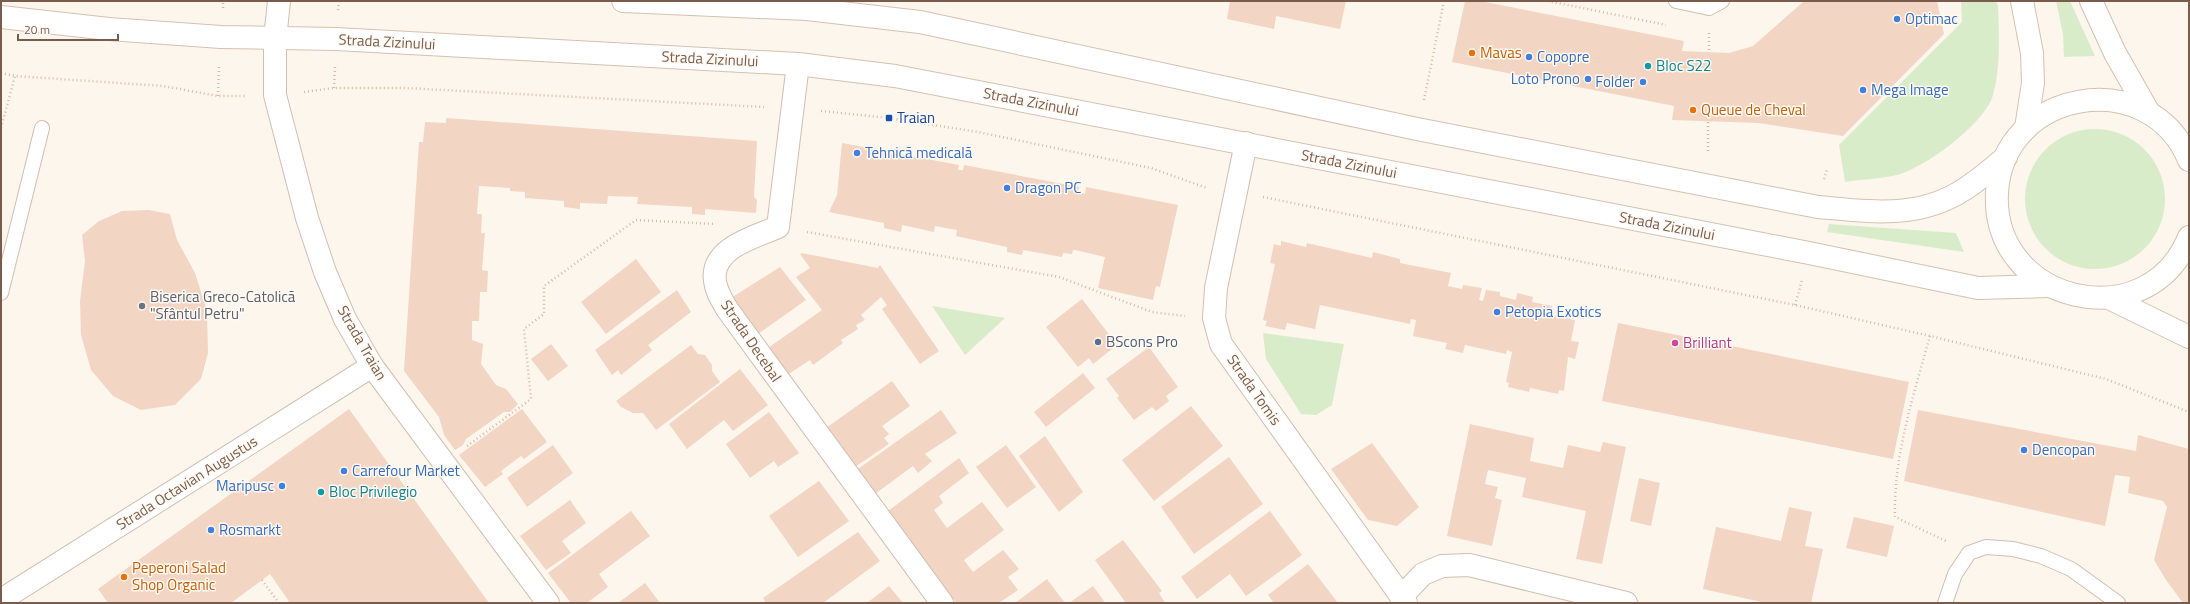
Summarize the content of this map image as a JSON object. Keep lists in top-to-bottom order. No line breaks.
{"streets":{"main road":["Strada Zizinului","Strada Decebal","Strada Traian","Strada Tomis","Strada Octavian Augustus"]},"crossings":[["Strada Zizinului","Strada Traian"],["Strada Zizinului","Strada Tomis"],["Strada Traian","Strada Octavian Augustus"]],"places":{"other":["Optimac","Mavas","Copopre","Bloc S22","Loto Prono","Folder","Mega Image","Queue de Cheval","Tehnică medicală","Dragon PC","Biserica Greco-Catolică \"Sfântul Petru\"","Petopia Exotics","BScons Pro","Brilliant","Dencopan","Carrefour Market","Maripusc","Bloc Privilegio","Rosmarkt","Peperoni Salad Shop Organic"],"transit":["Traian"]},"scale_bar":"20 m"}
